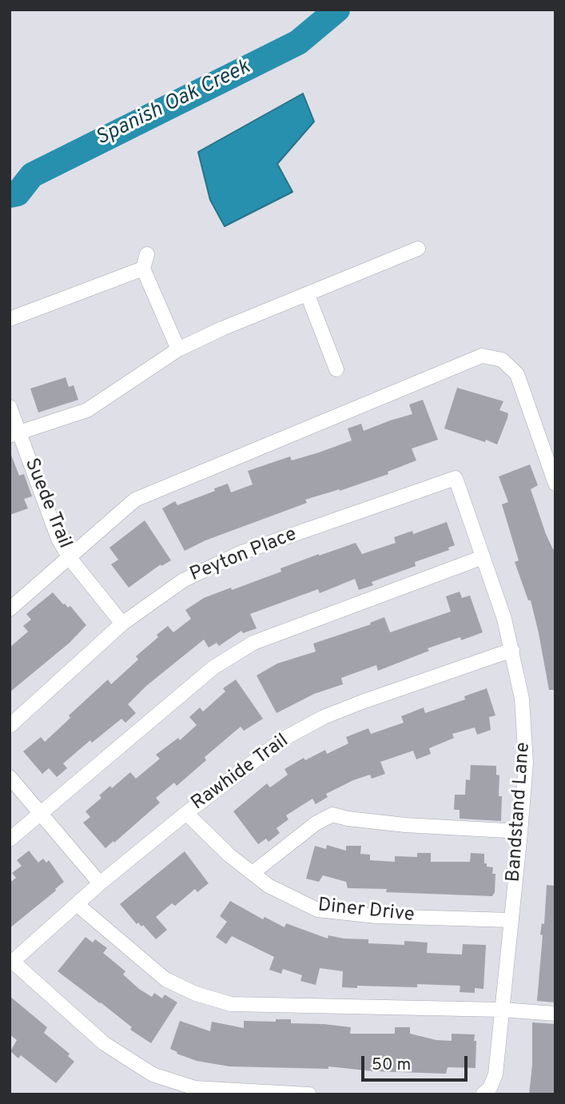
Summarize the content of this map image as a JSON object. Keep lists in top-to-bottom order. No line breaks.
{"streets":{"street":["Suede Trail","Peyton Place","Rawhide Trail","Bandstand Lane","Diner Drive"]},"crossings":[["Suede Trail","Peyton Place"],["Peyton Place","Bandstand Lane"],["Rawhide Trail","Bandstand Lane"],["Rawhide Trail","Diner Drive"],["Bandstand Lane","Diner Drive"]],"water":["Spanish Oak Creek"],"scale_bar":"50 m"}
